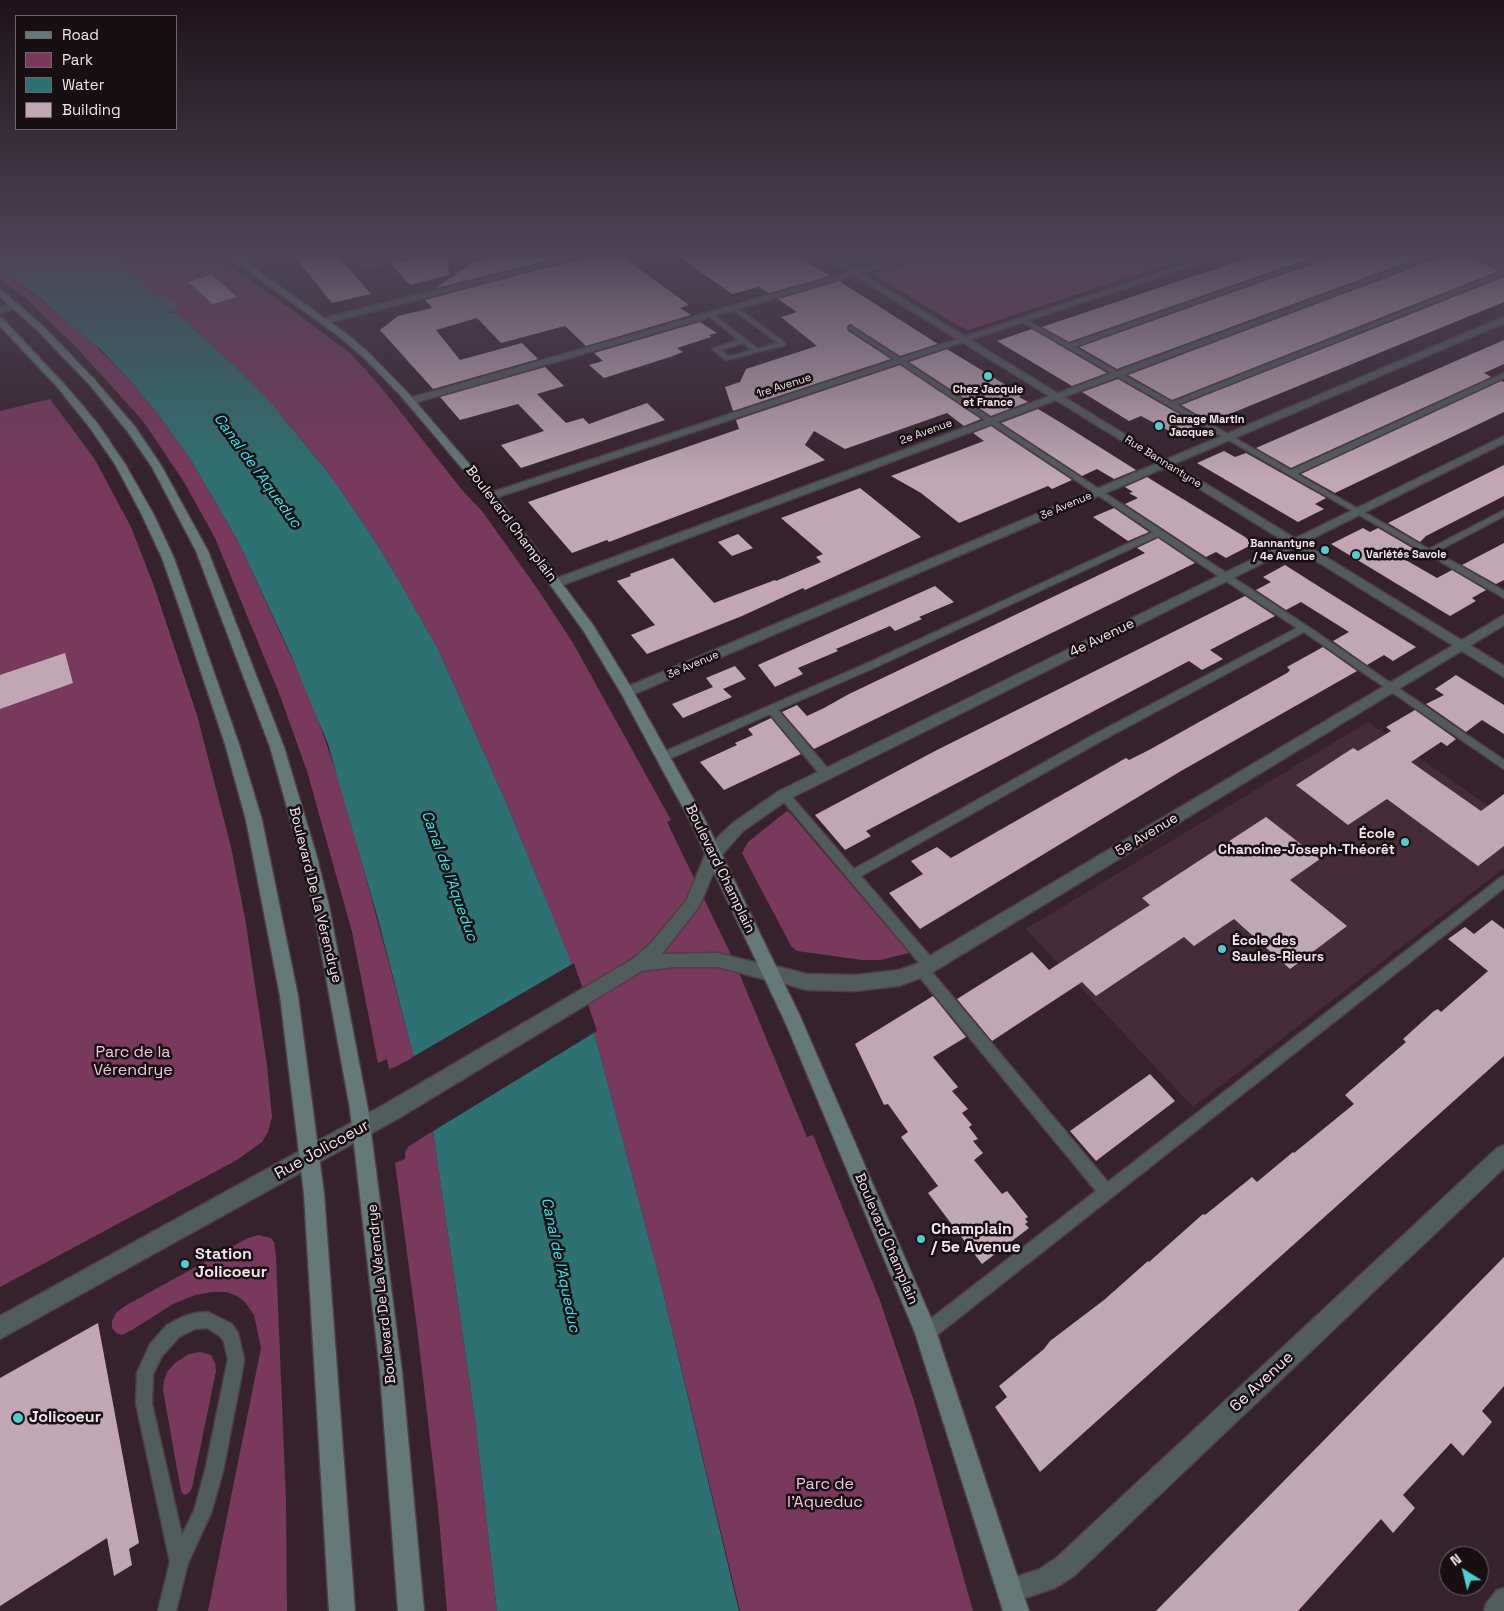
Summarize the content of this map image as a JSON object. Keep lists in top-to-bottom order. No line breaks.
{"streets":{"main road":["Boulevard Champlain","Boulevard De La Vérendrye"],"street":["1re Avenue","2e Avenue","Rue Bannantyne","3e Avenue","4e Avenue","5e Avenue","Rue Jolicoeur","6e Avenue"]},"crossings":[["1re Avenue","Rue Bannantyne"],["1re Avenue","Boulevard Champlain"],["2e Avenue","Rue Bannantyne"],["2e Avenue","Boulevard Champlain"],["Rue Bannantyne","3e Avenue"],["Rue Bannantyne","4e Avenue"],["Rue Bannantyne","5e Avenue"],["3e Avenue","Boulevard Champlain"],["Boulevard Champlain","4e Avenue"],["Boulevard Champlain","5e Avenue"],["Boulevard Champlain","Rue Jolicoeur"],["Boulevard Champlain","6e Avenue"],["4e Avenue","Rue Jolicoeur"],["5e Avenue","Rue Jolicoeur"],["Boulevard De La Vérendrye","Rue Jolicoeur"]],"water":["Canal de l'Aqueduc"],"parks":["Parc de la Vérendrye","Parc de l'Aqueduc"],"places":["Chez Jacquie et France","Garage Martin Jacques","Bannantyne / 4e Avenue","Variétés Savoie","École Chanoine-Joseph-Théorêt","École des Saules-Rieurs","Champlain / 5e Avenue","Station Jolicoeur","Jolicoeur"],"legend":["Road","Park","Water","Building"],"north":"top left"}
